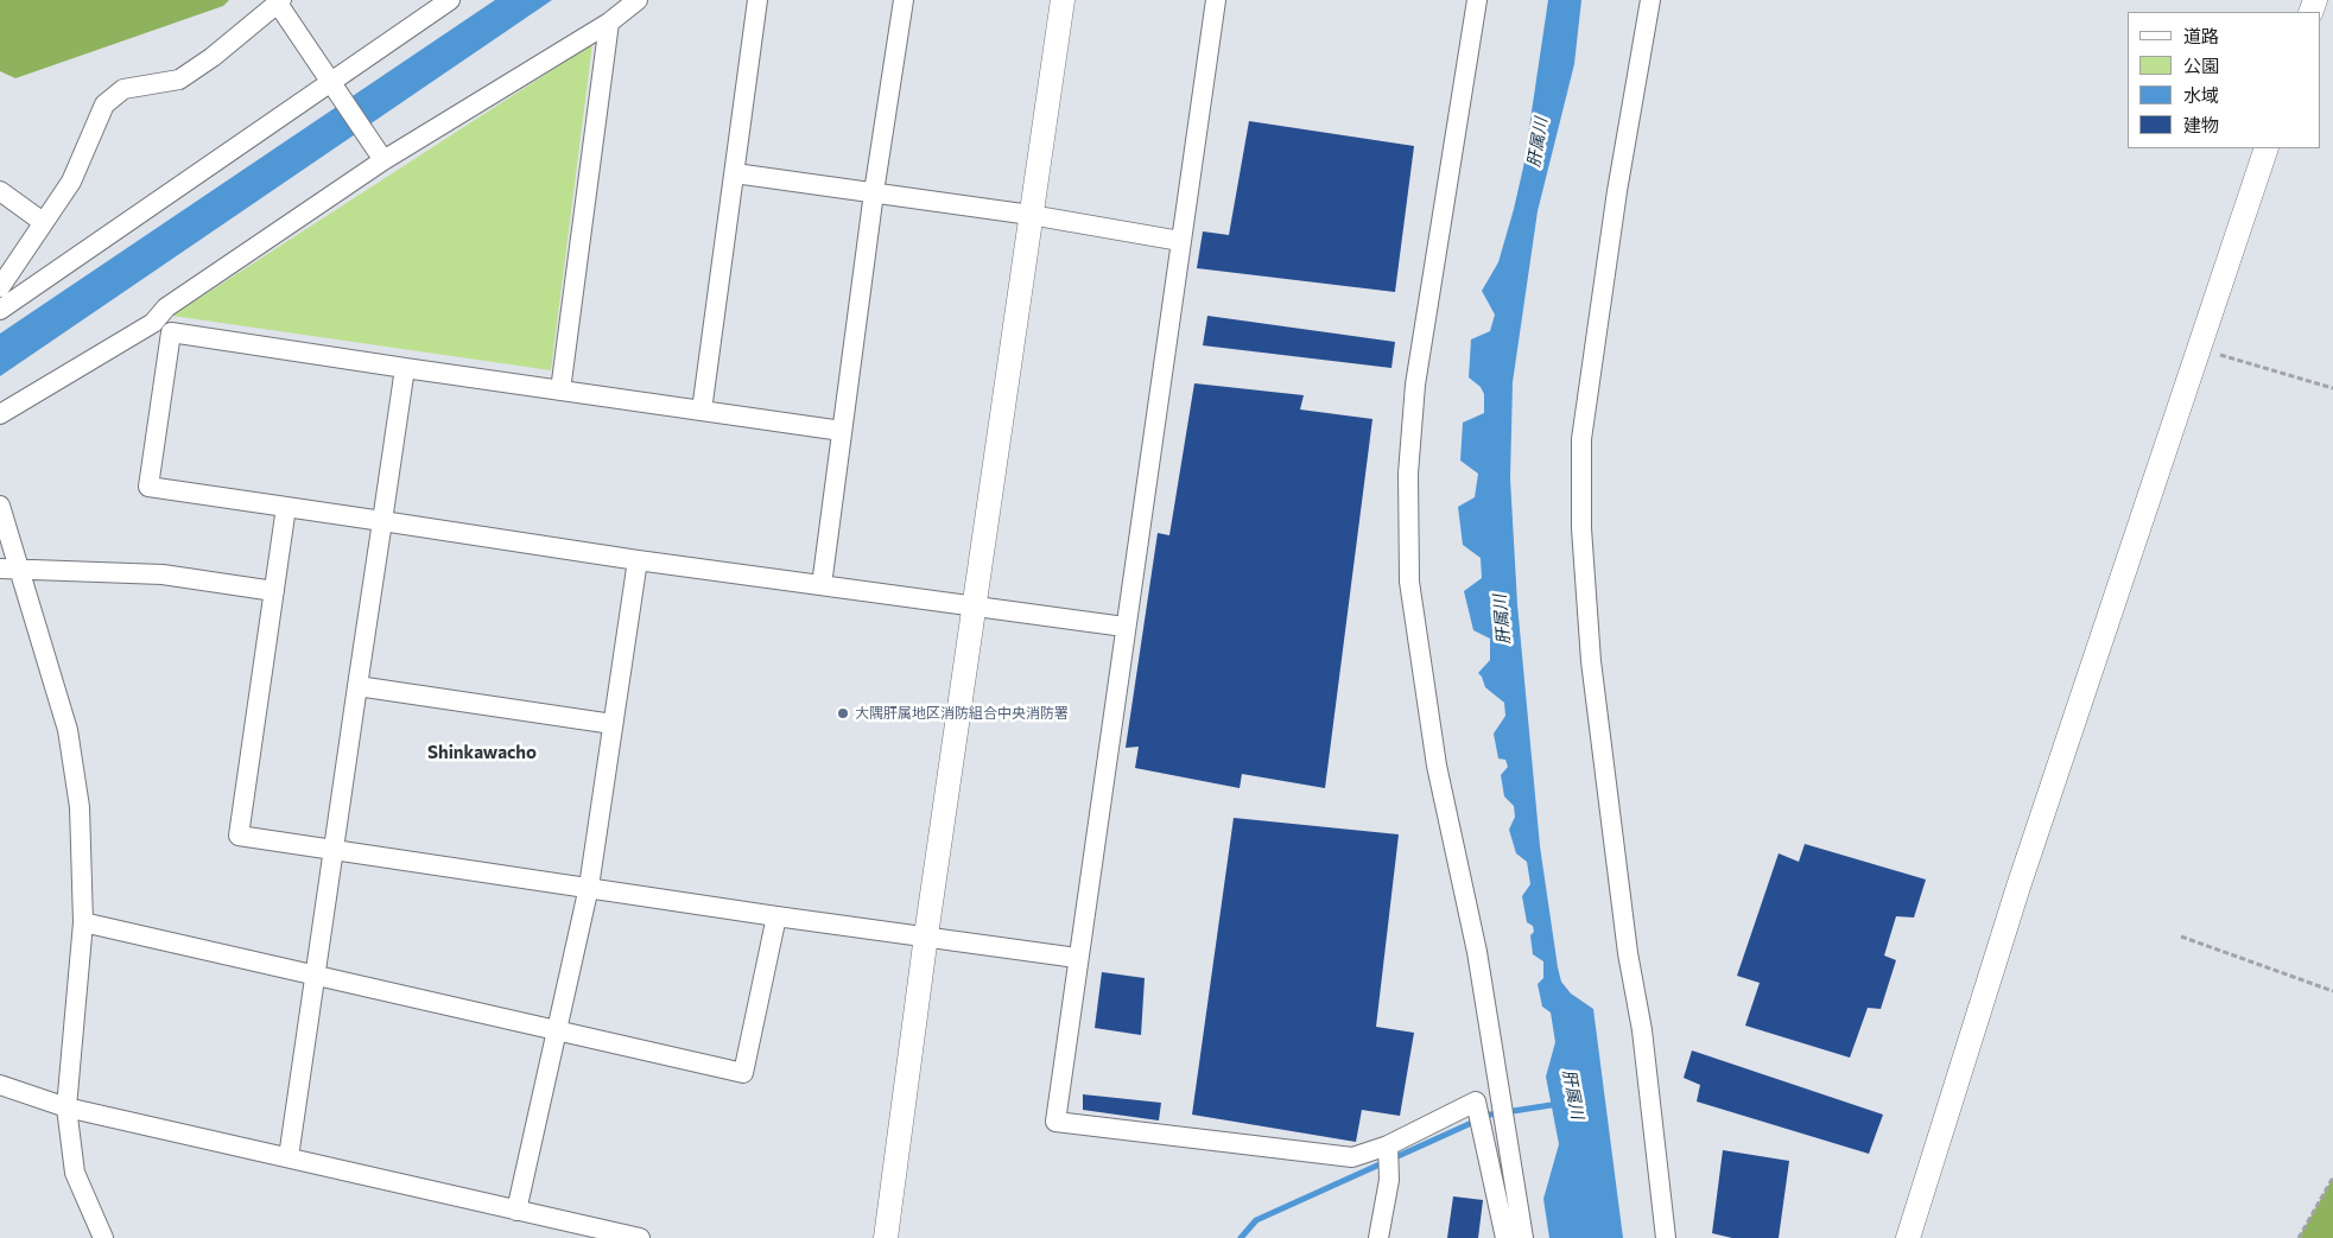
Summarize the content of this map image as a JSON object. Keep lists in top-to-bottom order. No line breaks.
{"districts":["Shinkawacho"],"water":["肝属川"],"places":["大隅肝属地区消防組合中央消防署"],"legend":["道路","公園","水域","建物"]}
